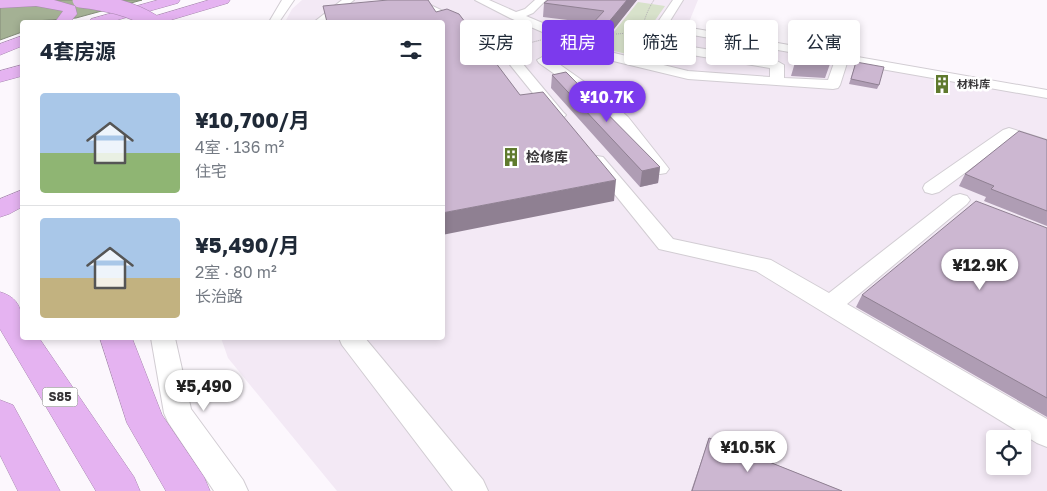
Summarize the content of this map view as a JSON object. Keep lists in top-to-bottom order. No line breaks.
{"streets":{"highway":["S85"]},"places":{"building":["材料库","检修库"]},"page":{"chip":["买房","租房","筛选","新上","公寓"],"heading":"4套房源","list":[{"name":"¥10,700/月","note":"4室 · 136 m² · 住宅"},{"name":"¥5,490/月","note":"2室 · 80 m² · 长治路"}],"price":["¥10.7K","¥12.9K","¥5,490","¥10.5K"]}}
